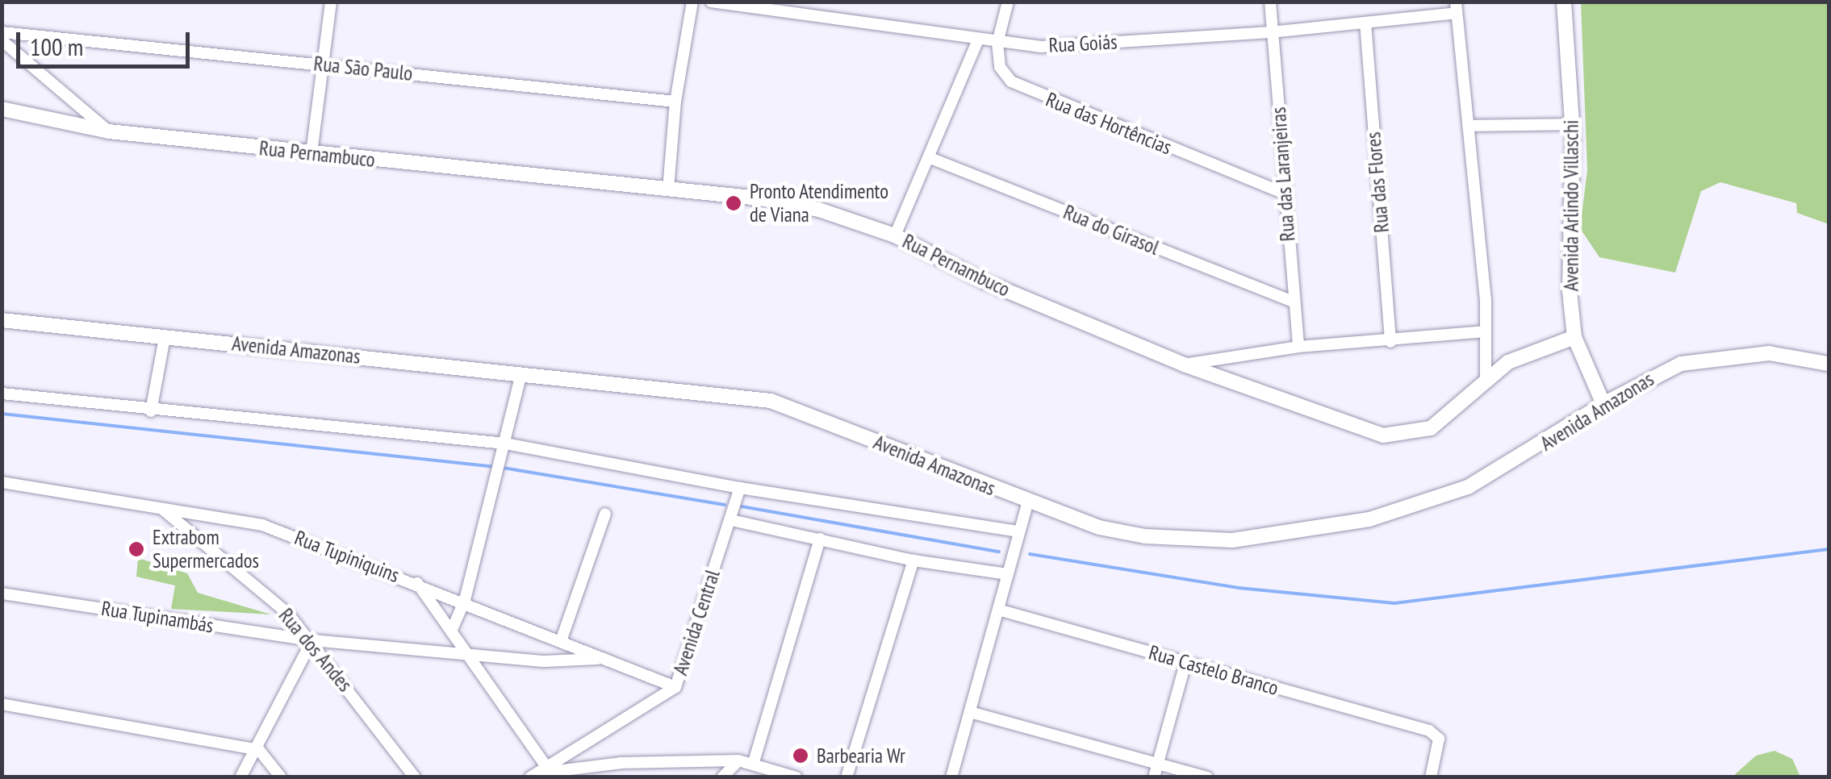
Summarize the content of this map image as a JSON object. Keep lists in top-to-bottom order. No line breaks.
{"streets":{"street":["Rua Goiás","Rua São Paulo","Rua das Hortências","Rua Pernambuco","Rua das Laranjeiras","Rua das Flores","Avenida Arlindo Villaschi","Rua do Girasol","Avenida Amazonas","Rua Tupiniquins","Rua Tupinambás","Avenida Central","Rua dos Andes","Rua Castelo Branco"]},"crossings":[["Rua Goiás","Rua das Hortências"],["Rua Goiás","Rua das Laranjeiras"],["Rua Goiás","Rua das Flores"],["Rua das Hortências","Rua das Laranjeiras"],["Rua Pernambuco","Avenida Arlindo Villaschi"],["Rua das Laranjeiras","Rua do Girasol"],["Avenida Arlindo Villaschi","Avenida Amazonas"],["Rua Tupiniquins","Rua Tupinambás"],["Rua Tupiniquins","Avenida Central"],["Rua Tupiniquins","Rua dos Andes"],["Rua Tupinambás","Rua dos Andes"]],"places":["Pronto Atendimento de Viana","Extrabom Supermercados","Barbearia Wr"],"scale_bar":"100 m"}
